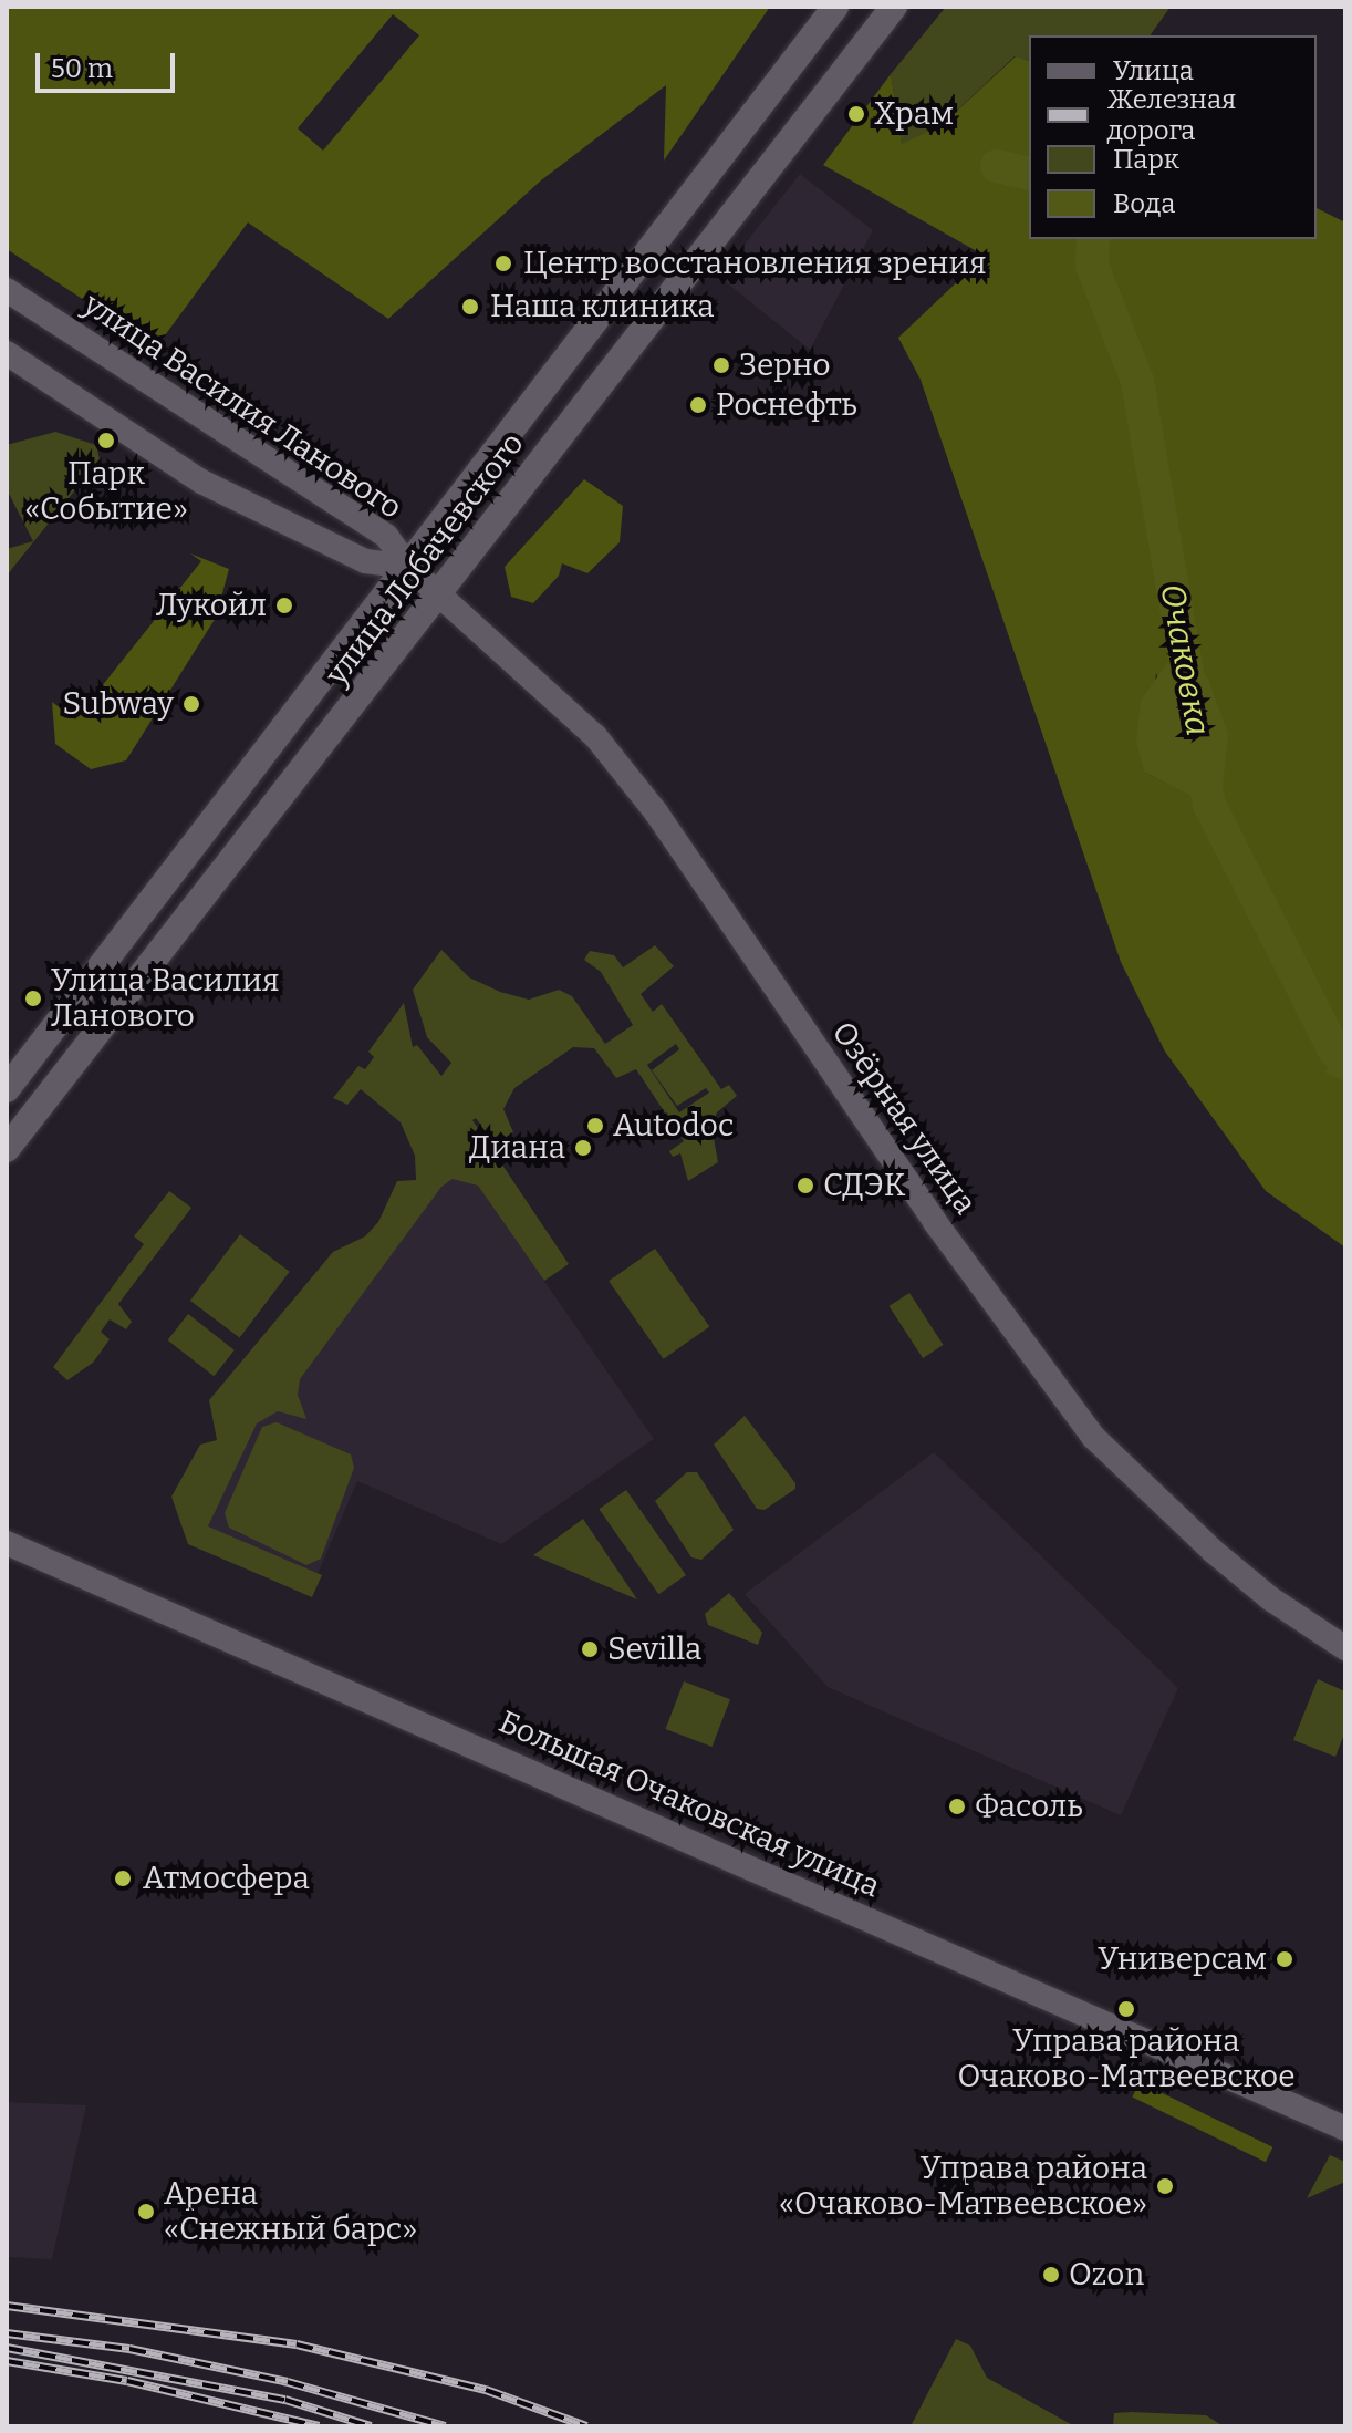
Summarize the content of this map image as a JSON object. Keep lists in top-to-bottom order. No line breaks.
{"streets":{"main road":["улица Лобачевского"],"street":["улица Василия Ланового","Озёрная улица","Большая Очаковская улица"]},"crossings":[["улица Василия Ланового","улица Лобачевского"],["улица Василия Ланового","Озёрная улица"],["улица Лобачевского","Озёрная улица"]],"water":["Очаковка"],"places":["Храм","Центр восстановления зрения","Наша клиника","Зерно","Роснефть","Парк «Событие»","Лукойл","Subway","Улица Василия Ланового","Autodoc","Диана","СДЭК","Sevilla","Фасоль","Атмосфера","Универсам","Управа района Очаково-Матвеевское","Управа района «Очаково-Матвеевское»","Арена «Снежный барс»","Ozon"],"legend":["Улица","Железная дорога","Парк","Вода"],"scale_bar":"50 m"}
